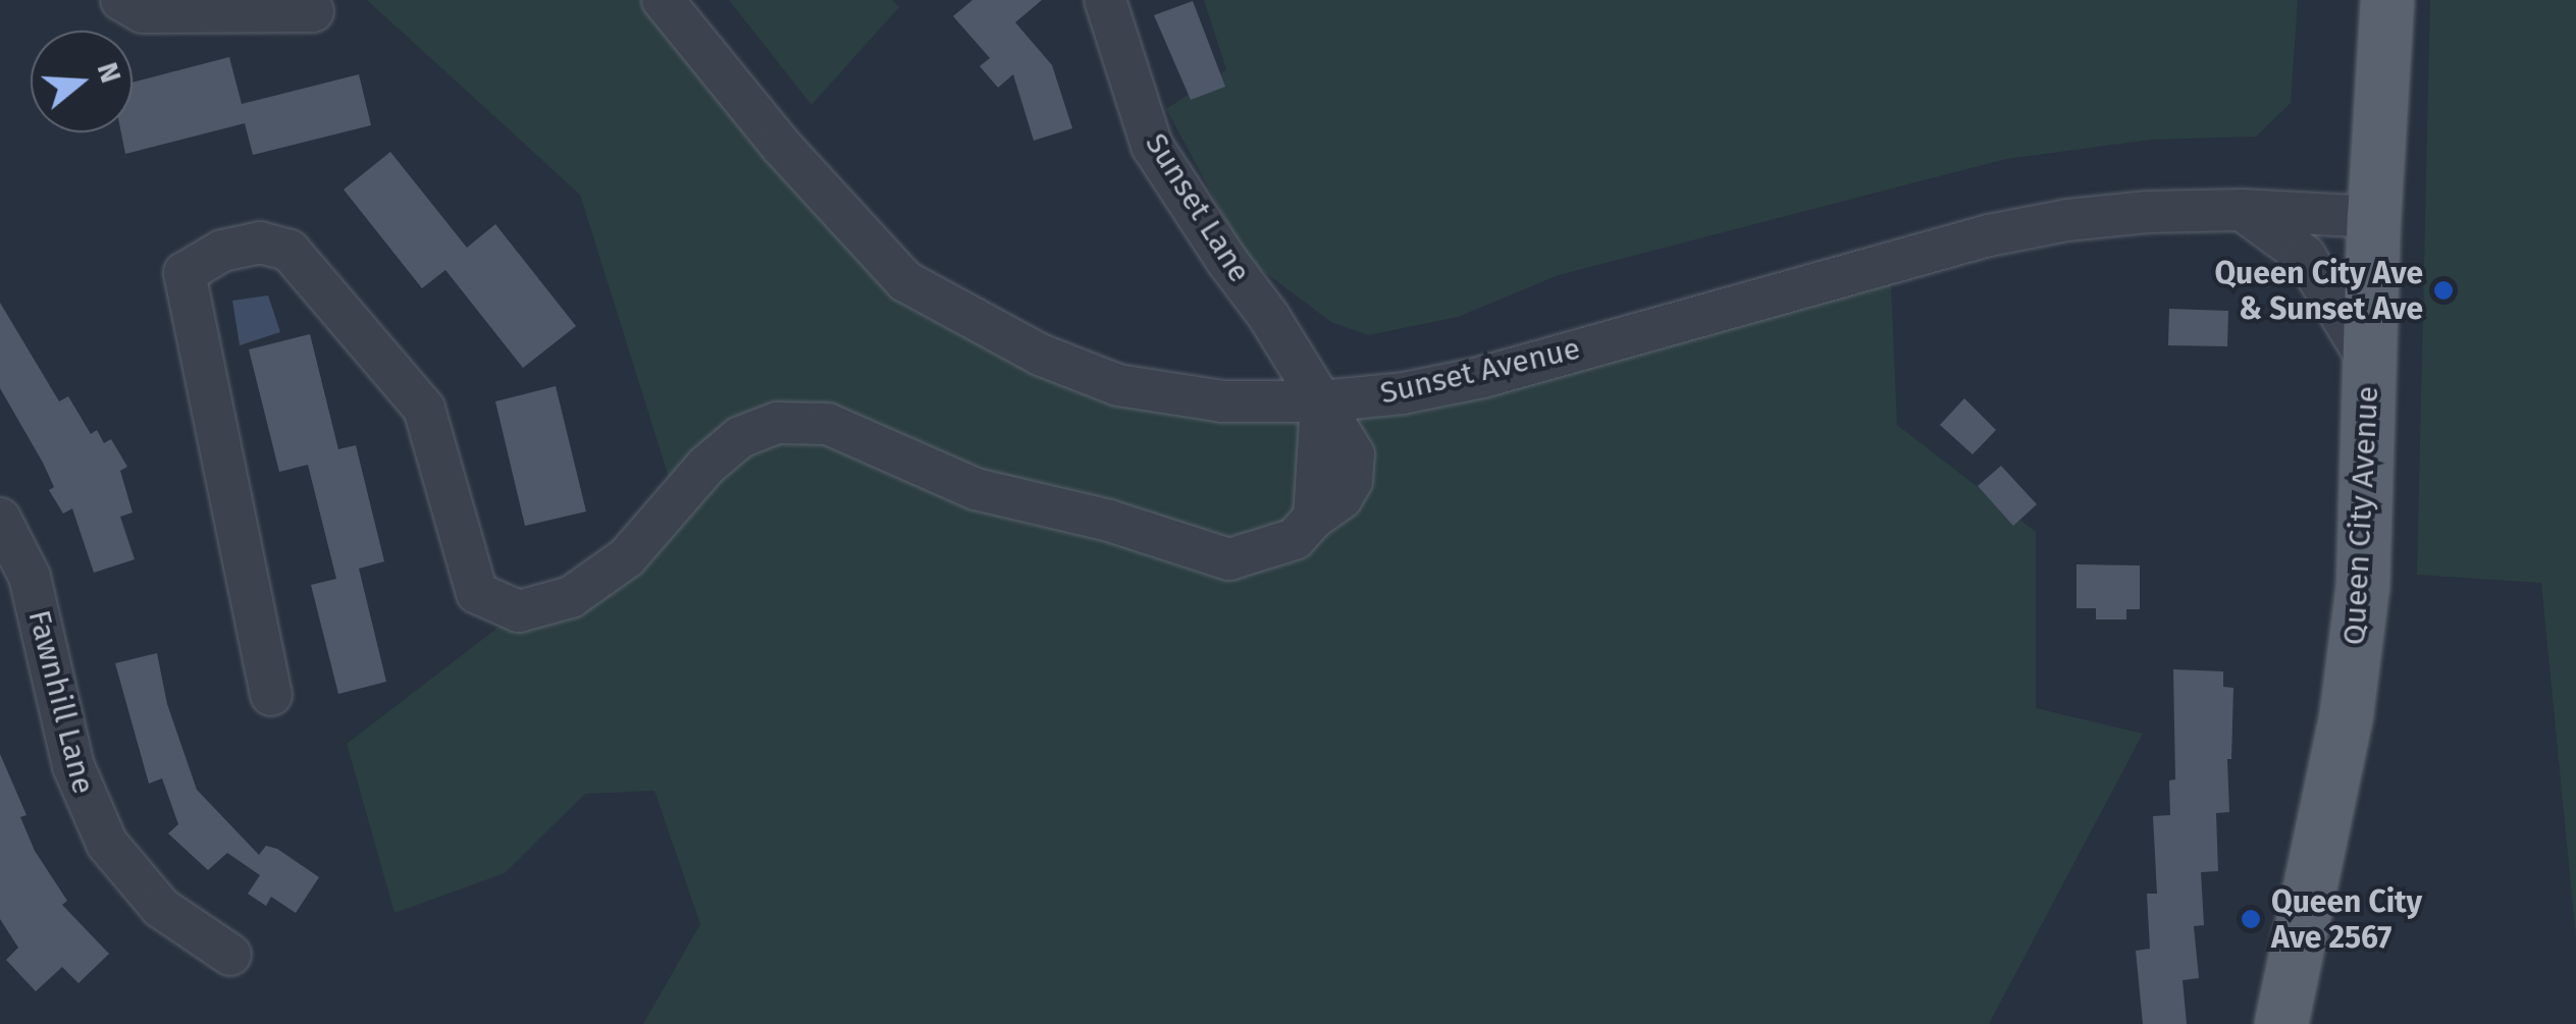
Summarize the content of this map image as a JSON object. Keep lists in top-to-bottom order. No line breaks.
{"streets":{"main road":["Queen City Avenue"],"street":["Sunset Lane","Sunset Avenue","Fawnhill Lane"]},"crossings":[["Sunset Lane","Sunset Avenue"],["Sunset Avenue","Queen City Avenue"]],"places":["Queen City Ave & Sunset Ave","Queen City Ave 2567"],"north":"right"}
